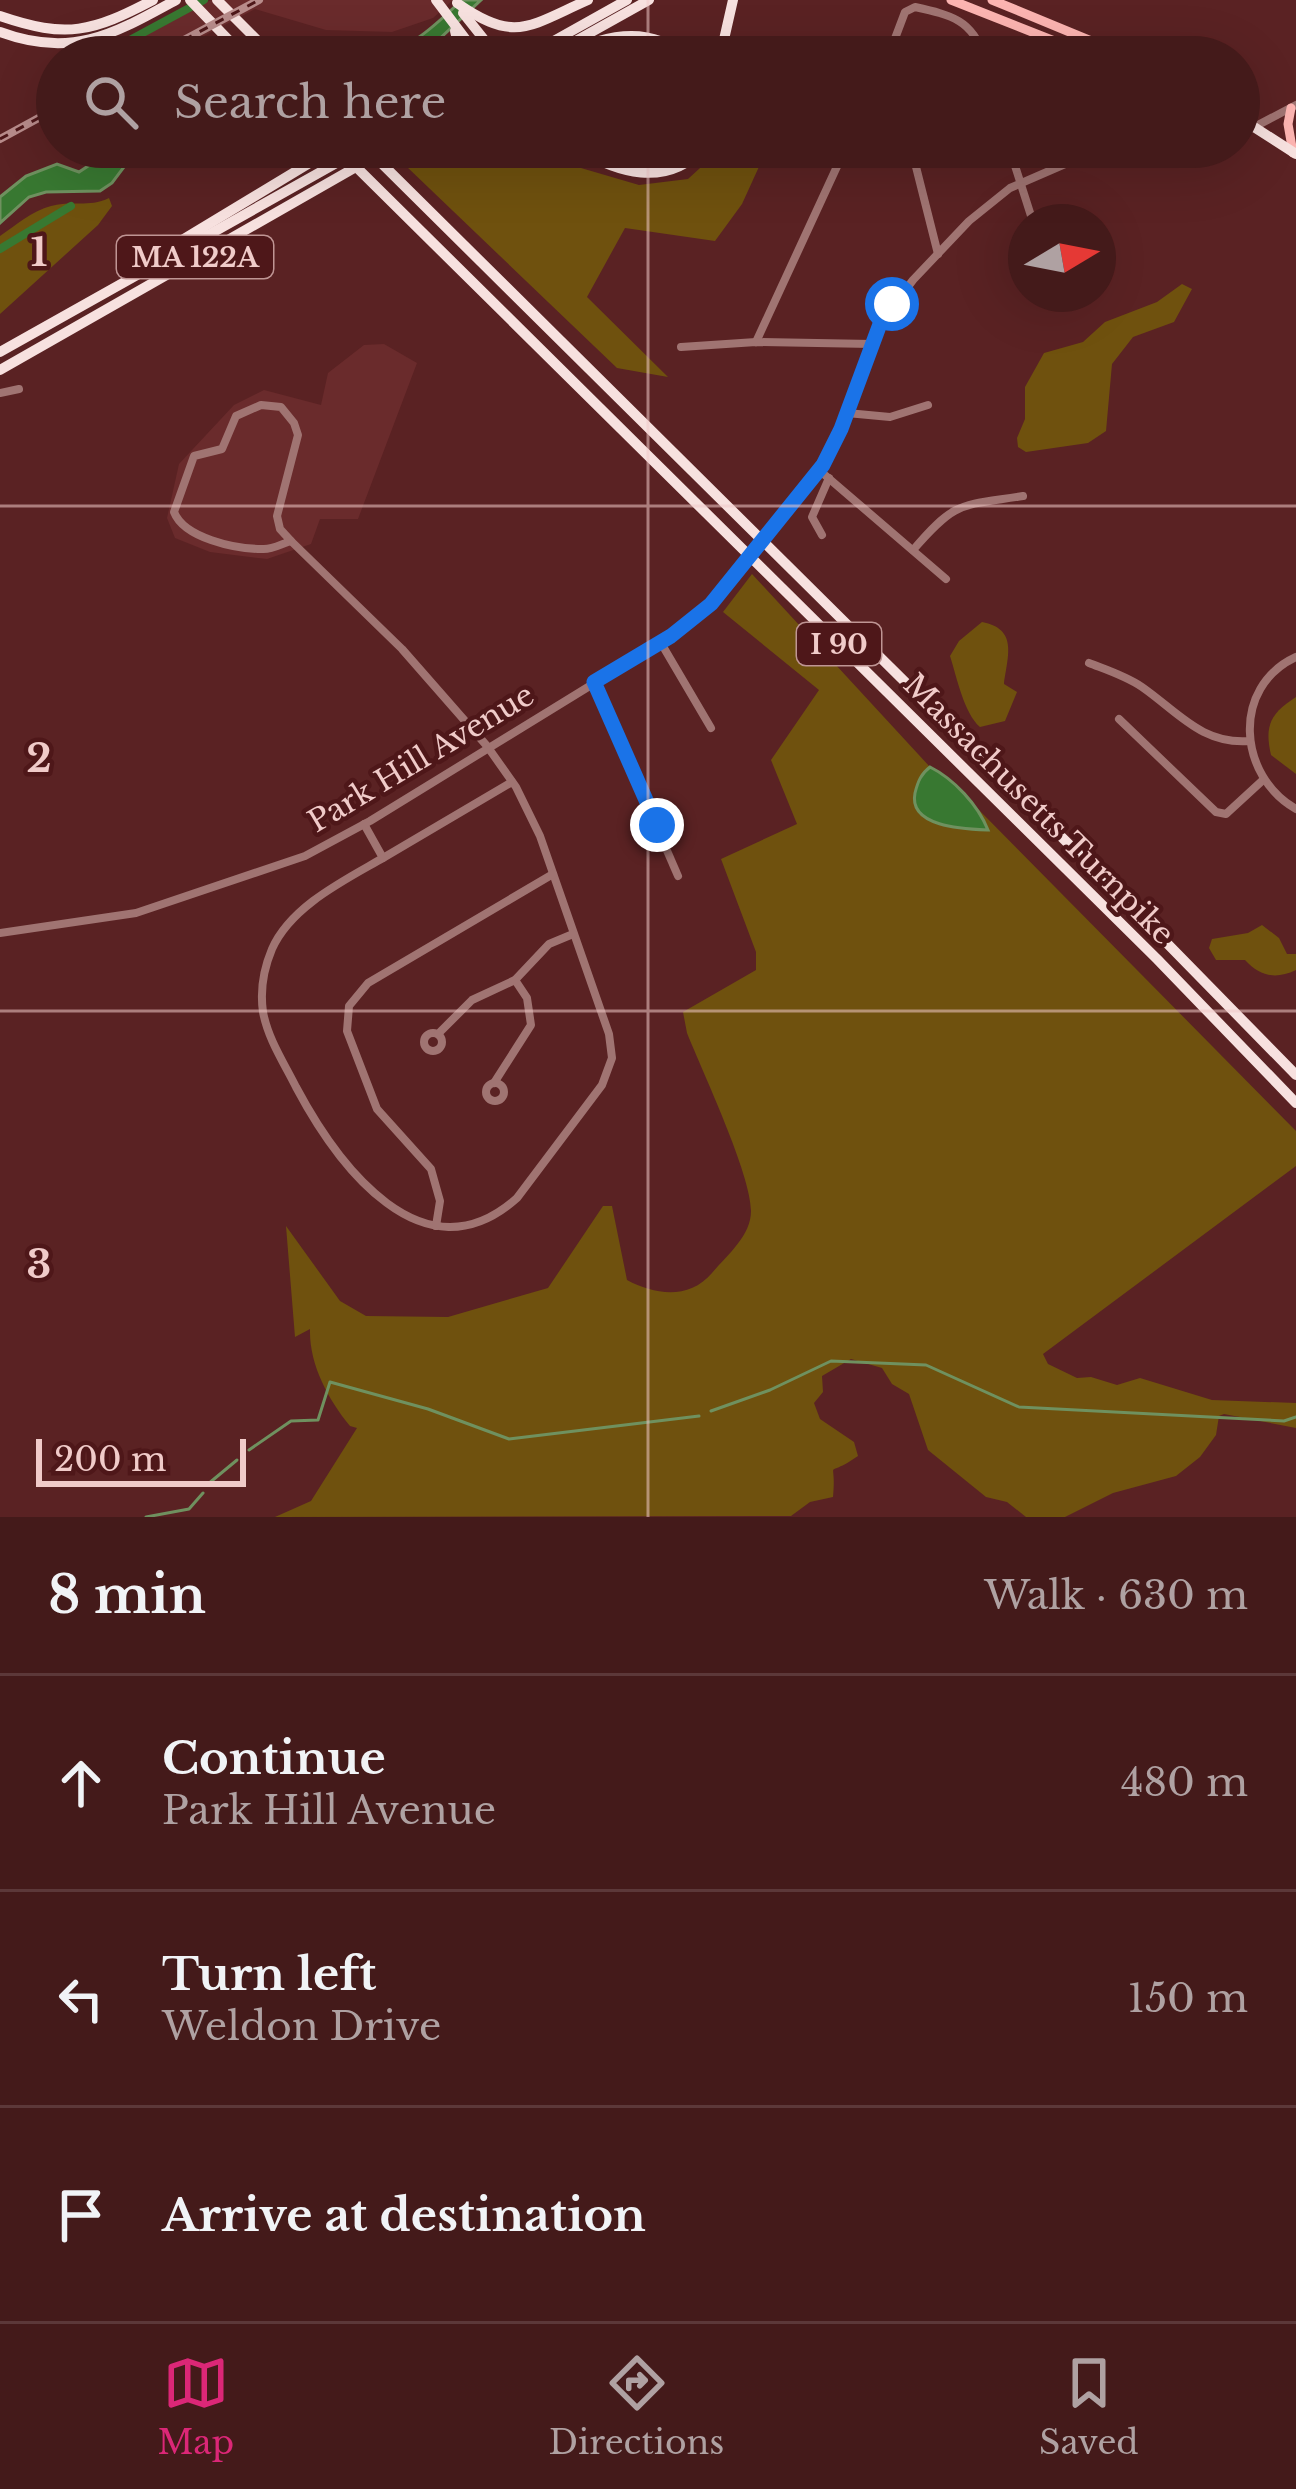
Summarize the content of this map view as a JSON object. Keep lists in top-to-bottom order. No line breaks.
{"streets":{"highway":["MA 122A","I 90","Massachusetts Turnpike"],"street":["Park Hill Avenue"]},"scale_bar":"200 m","north":"right","page":{"search":"Search here","scale":"200 m","heading":["8 min","Walk · 630 m"],"list":[["Continue","Park Hill Avenue","480 m"],["Turn left","Weldon Drive","150 m"],"Arrive at destination"],"nav":["Map","Directions","Saved"]},"grid":{"rows":["1","2","3"]}}
